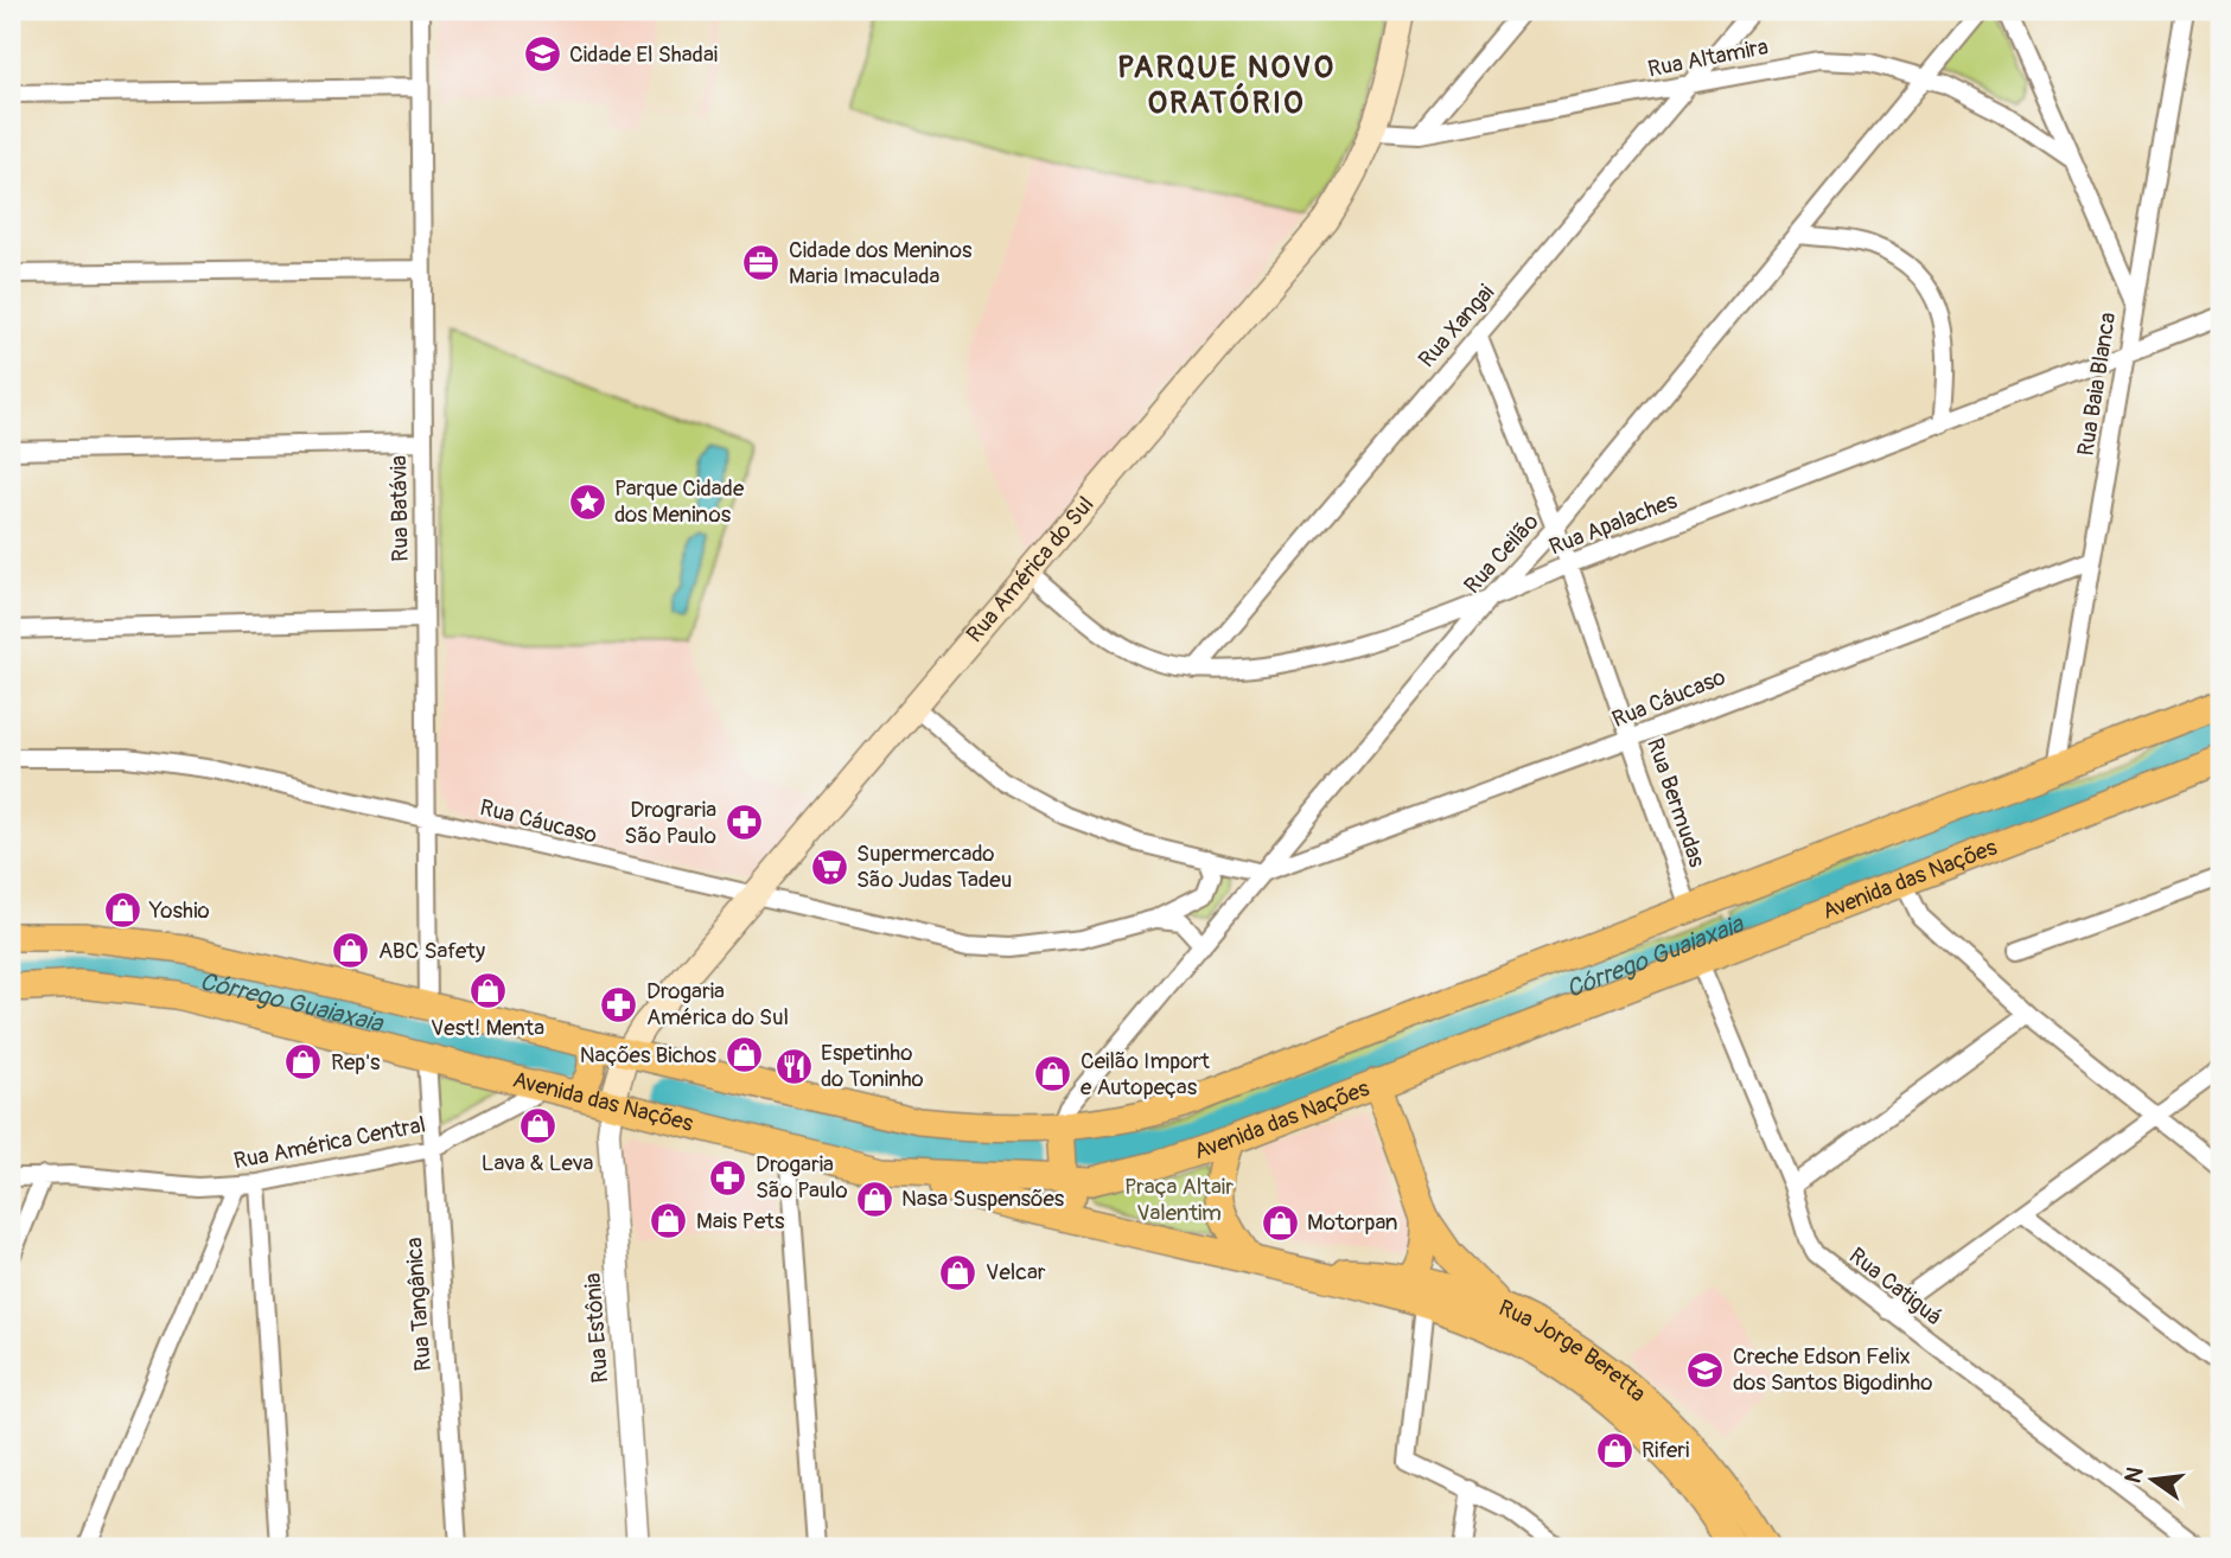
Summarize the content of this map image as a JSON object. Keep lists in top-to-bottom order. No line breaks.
{"streets":{"main road":["Rua América do Sul","Avenida das Nações","Rua Jorge Beretta"],"street":["Rua Altamira","Rua Xangai","Rua Baia Blanca","Rua Batávia","Rua Apalaches","Rua Ceilão","Rua Cáucaso","Rua Bermudas","Rua América Central","Rua Catiguá","Rua Tangânica","Rua Estônia"]},"crossings":[["Rua Altamira","Rua Xangai"],["Rua Altamira","Rua Ceilão"],["Rua Altamira","Rua América do Sul"],["Rua Xangai","Rua Apalaches"],["Rua Xangai","Rua Bermudas"],["Rua Baia Blanca","Rua Apalaches"],["Rua Baia Blanca","Rua Cáucaso"],["Rua Batávia","Rua Cáucaso"],["Rua Apalaches","Rua Ceilão"],["Rua Apalaches","Rua América do Sul"],["Rua Apalaches","Rua Bermudas"],["Rua Ceilão","Rua Cáucaso"],["Rua Ceilão","Rua Bermudas"],["Rua América do Sul","Rua Cáucaso"],["Rua América do Sul","Avenida das Nações"],["Rua América do Sul","Rua Estônia"],["Rua Cáucaso","Rua Bermudas"],["Avenida das Nações","Rua América Central"],["Avenida das Nações","Rua Catiguá"],["Avenida das Nações","Rua Tangânica"],["Avenida das Nações","Rua Estônia"],["Avenida das Nações","Rua Jorge Beretta"],["Rua América Central","Rua Tangânica"]],"districts":["PARQUE NOVO ORATÓRIO"],"water":["Córrego Guaiaxaia"],"parks":["Praça Altair Valentim"],"places":{"school or university":["Cidade El Shadai","Creche Edson Felix dos Santos Bigodinho"],"office":["Cidade dos Meninos Maria Imaculada"],"place":["Parque Cidade dos Meninos"],"pharmacy":["Drograria São Paulo","Drogaria América do Sul","Drogaria São Paulo"],"supermarket":["Supermercado São Judas Tadeu"],"shop":["Yoshio","ABC Safety","Vest! Menta","Nações Bichos","Rep's","Ceilão Import e Autopeças","Lava & Leva","Nasa Suspensões","Mais Pets","Motorpan","Velcar","Riferi"],"restaurant":["Espetinho do Toninho"]},"north":"left"}
